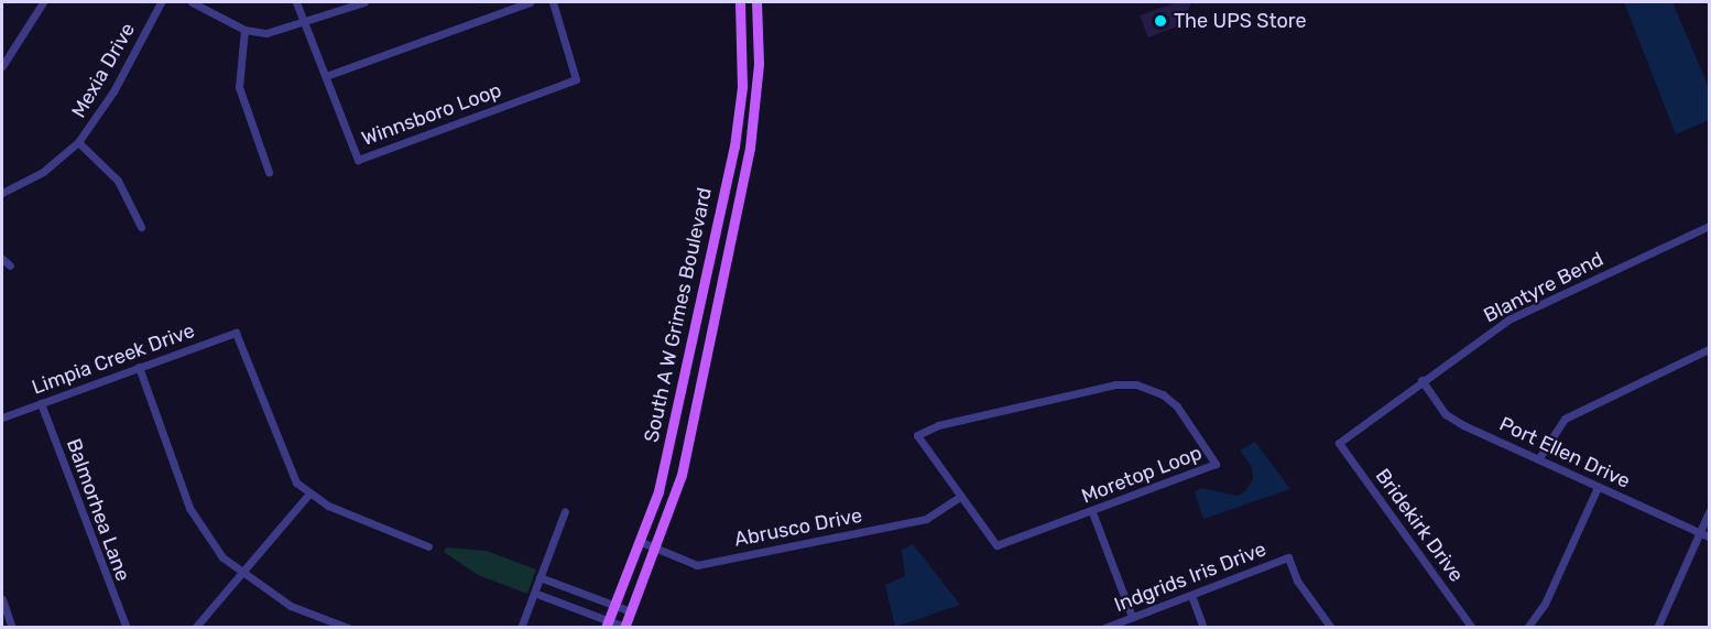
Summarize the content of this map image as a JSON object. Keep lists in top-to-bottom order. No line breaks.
{"streets":{"main road":["South A W Grimes Boulevard"],"street":["Mexia Drive","Winnsboro Loop","Blantyre Bend","Limpia Creek Drive","Port Ellen Drive","Moretop Loop","Balmorhea Lane","Bridekirk Drive","Abrusco Drive","Indgrids Iris Drive"]},"crossings":[["Blantyre Bend","Port Ellen Drive"],["Blantyre Bend","Bridekirk Drive"],["South A W Grimes Boulevard","Abrusco Drive"],["Limpia Creek Drive","Balmorhea Lane"],["Moretop Loop","Abrusco Drive"]],"places":["The UPS Store"]}
